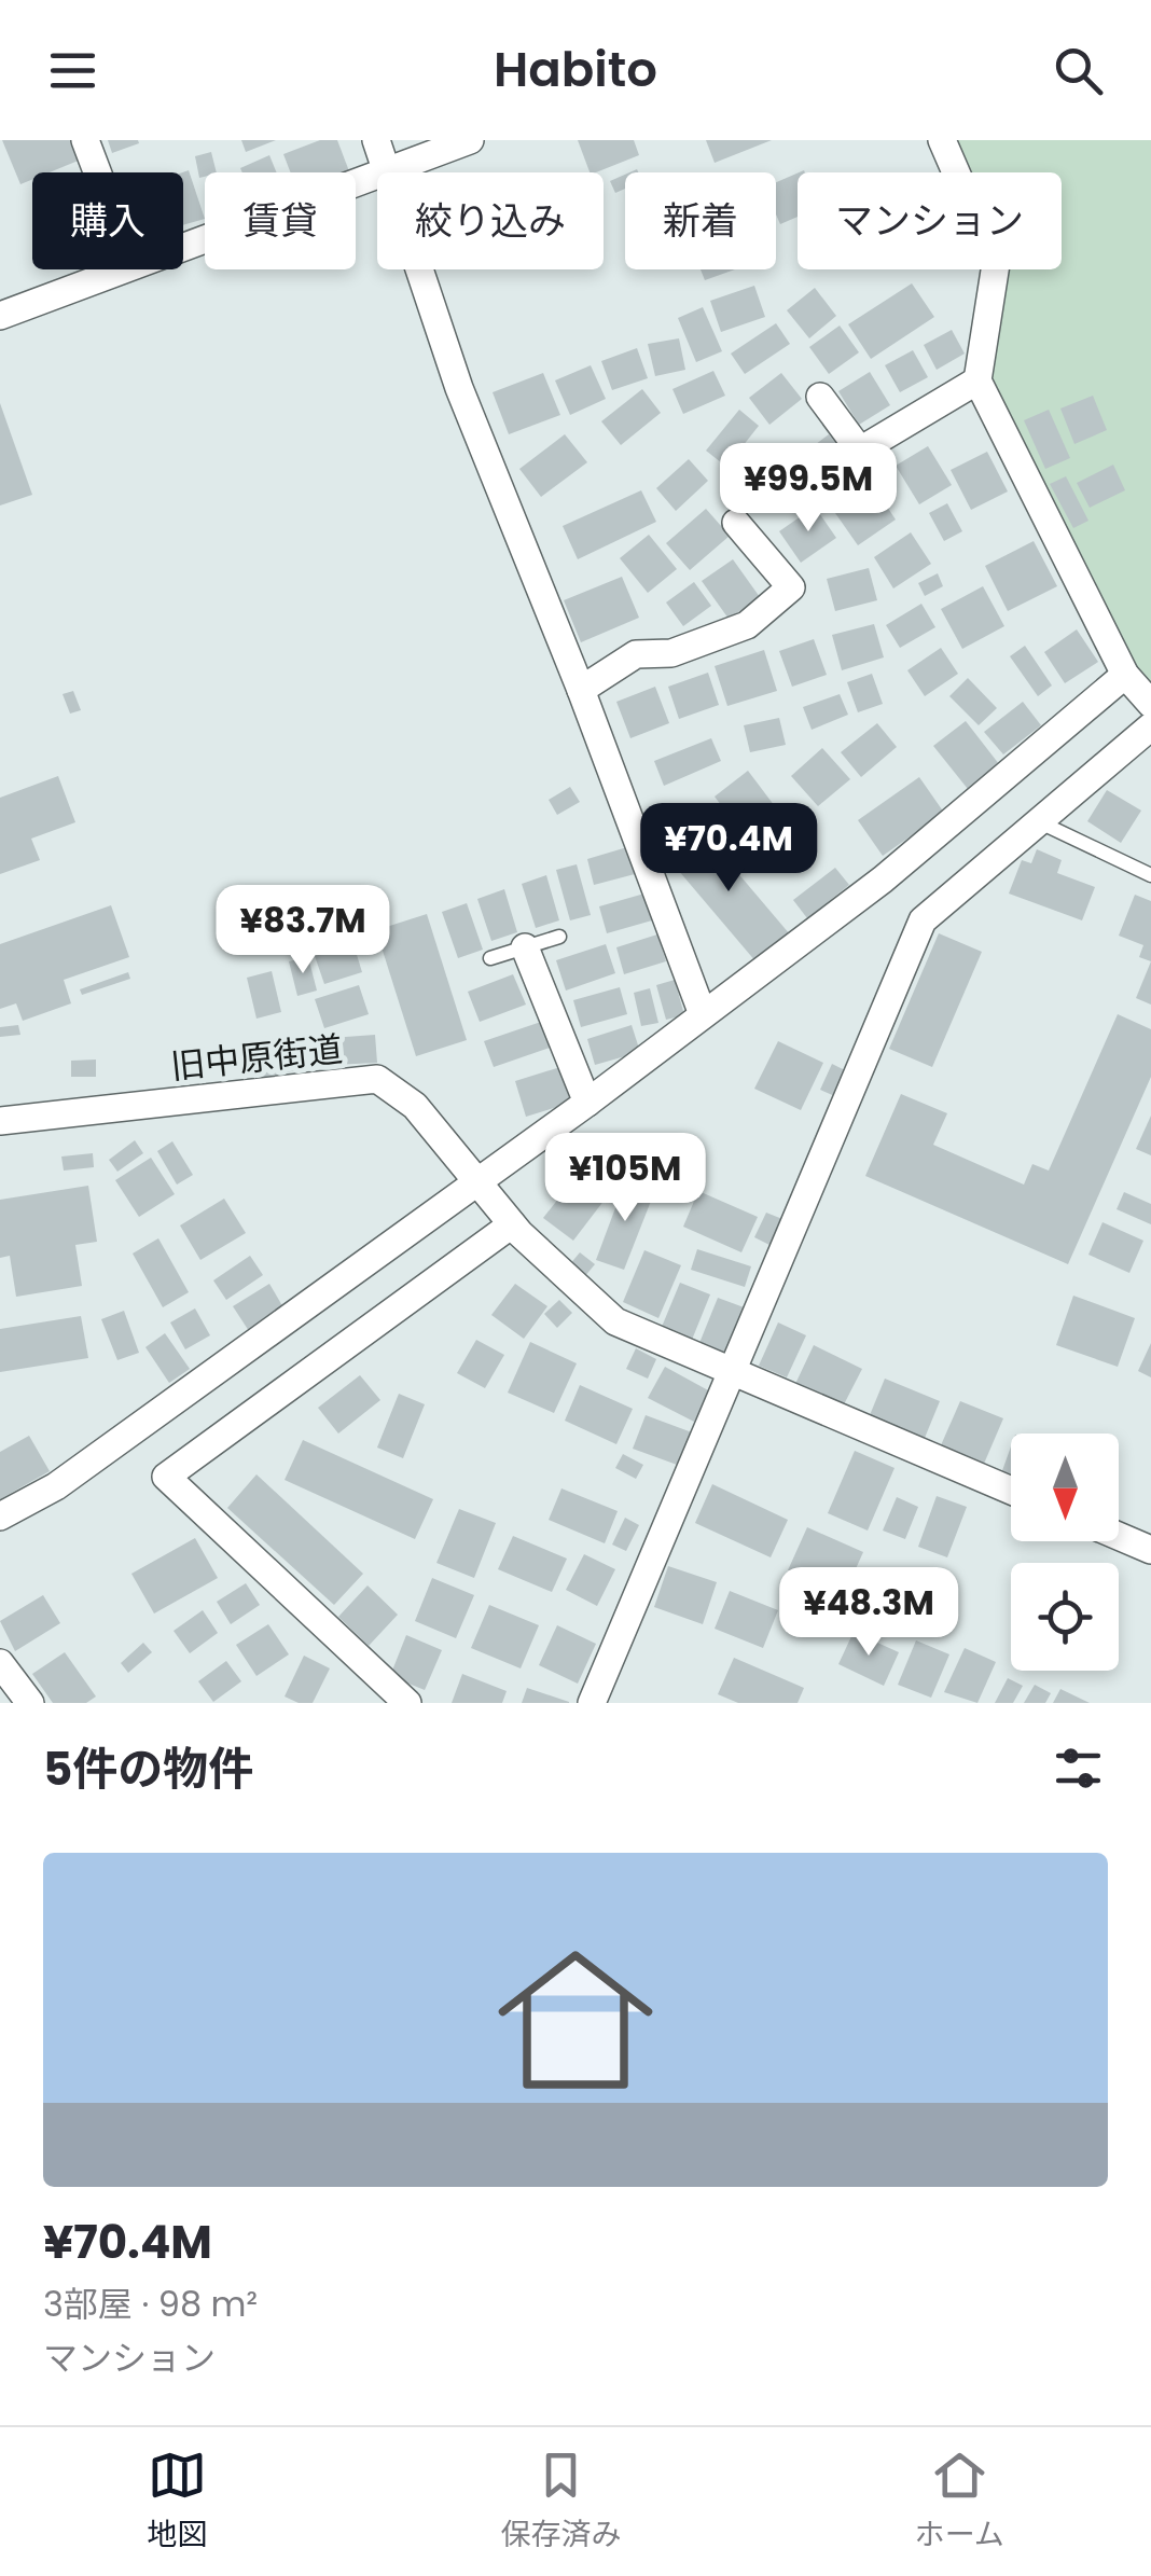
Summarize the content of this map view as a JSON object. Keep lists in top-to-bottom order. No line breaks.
{"streets":{"street":["旧中原街道"]},"north":"bottom","page":{"header":"Habito","chip":["購入","賃貸","絞り込み","新着","マンション"],"price":["¥99.5M","¥70.4M","¥83.7M","¥105M","¥48.3M"],"heading":"5件の物件","list":[{"name":"¥70.4M","note":"3部屋 · 98 m² · マンション"}],"tabs":["地図","保存済み","ホーム"]}}
